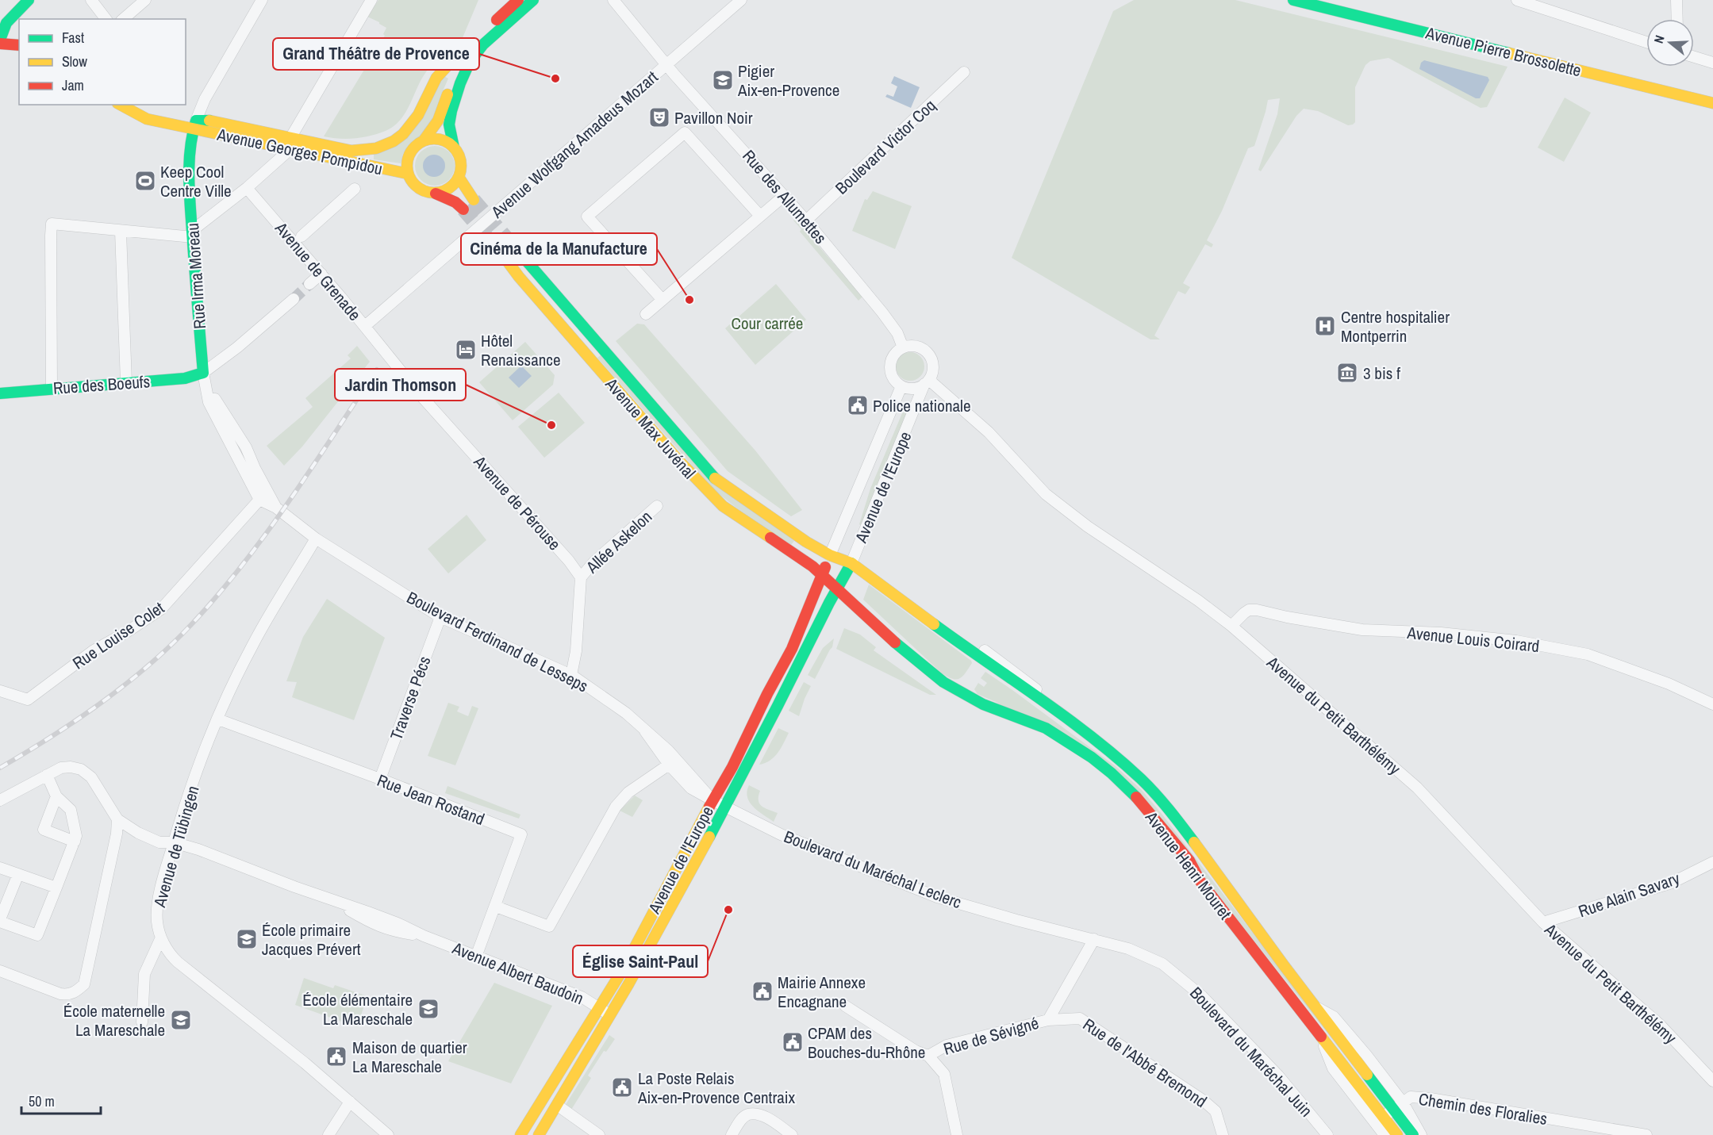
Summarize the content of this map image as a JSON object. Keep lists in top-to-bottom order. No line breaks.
{"streets":{"main road":["Avenue Pierre Brossolette","Avenue Georges Pompidou","Rue Irma Moreau","Rue des Boeufs","Avenue Max Juvénal","Avenue de l'Europe","Avenue Henri Mouret"],"street":["Avenue Wolfgang Amadeus Mozart","Boulevard Victor Coq","Rue des Allumettes","Avenue de Grenade","Avenue de Pérouse","Allée Askelon","Rue Louise Colet","Avenue Louis Coirard","Boulevard Ferdinand de Lesseps","Traverse Pécs","Avenue du Petit Barthélémy","Rue Jean Rostand","Avenue de Tübingen","Boulevard du Maréchal Leclerc","Rue Alain Savary","Avenue Albert Baudoin","Rue de Sévigné","Boulevard du Maréchal Juin","Rue de l'Abbé Bremond","Chemin des Floralies"]},"crossings":[["Avenue Wolfgang Amadeus Mozart","Rue des Allumettes"],["Avenue Wolfgang Amadeus Mozart","Avenue de Grenade"],["Boulevard Victor Coq","Rue des Allumettes"],["Avenue Georges Pompidou","Rue Irma Moreau"],["Rue des Allumettes","Avenue de l'Europe"],["Rue des Allumettes","Avenue du Petit Barthélémy"],["Avenue de Grenade","Avenue de Pérouse"],["Rue Irma Moreau","Rue des Boeufs"],["Rue Irma Moreau","Rue Louise Colet"],["Avenue Max Juvénal","Avenue de l'Europe"],["Avenue Max Juvénal","Avenue Henri Mouret"],["Avenue de l'Europe","Boulevard Ferdinand de Lesseps"],["Avenue de l'Europe","Avenue du Petit Barthélémy"],["Avenue de l'Europe","Avenue Henri Mouret"],["Avenue de l'Europe","Boulevard du Maréchal Leclerc"],["Avenue de l'Europe","Avenue Albert Baudoin"],["Avenue de Pérouse","Allée Askelon"],["Avenue Louis Coirard","Avenue du Petit Barthélémy"],["Boulevard Ferdinand de Lesseps","Traverse Pécs"],["Boulevard Ferdinand de Lesseps","Avenue de Tübingen"],["Boulevard Ferdinand de Lesseps","Boulevard du Maréchal Leclerc"],["Traverse Pécs","Rue Jean Rostand"],["Avenue du Petit Barthélémy","Rue Alain Savary"],["Rue Jean Rostand","Avenue de Tübingen"],["Rue Jean Rostand","Avenue Albert Baudoin"],["Avenue de Tübingen","Avenue Albert Baudoin"],["Avenue Henri Mouret","Chemin des Floralies"],["Boulevard du Maréchal Leclerc","Rue de Sévigné"],["Boulevard du Maréchal Leclerc","Boulevard du Maréchal Juin"],["Rue de Sévigné","Boulevard du Maréchal Juin"],["Rue de Sévigné","Rue de l'Abbé Bremond"]],"parks":["Cour carrée"],"places":{"other":["Grand Théâtre de Provence","Cinéma de la Manufacture","Jardin Thomson","Église Saint-Paul"],"school or university":["Pigier Aix-en-Provence","École primaire Jacques Prévert","École élémentaire La Mareschale","École maternelle La Mareschale"],"theatre":["Pavillon Noir"],"sports":["Keep Cool Centre Ville"],"hospital":["Centre hospitalier Montperrin"],"hotel":["Hôtel Renaissance"],"museum":["3 bis f"],"public building":["Police nationale","Mairie Annexe Encagnane","CPAM des Bouches-du-Rhône","Maison de quartier La Mareschale","La Poste Relais Aix-en-Provence Centraix"]},"legend":["Fast","Slow","Jam"],"scale_bar":"50 m","north":"left"}
